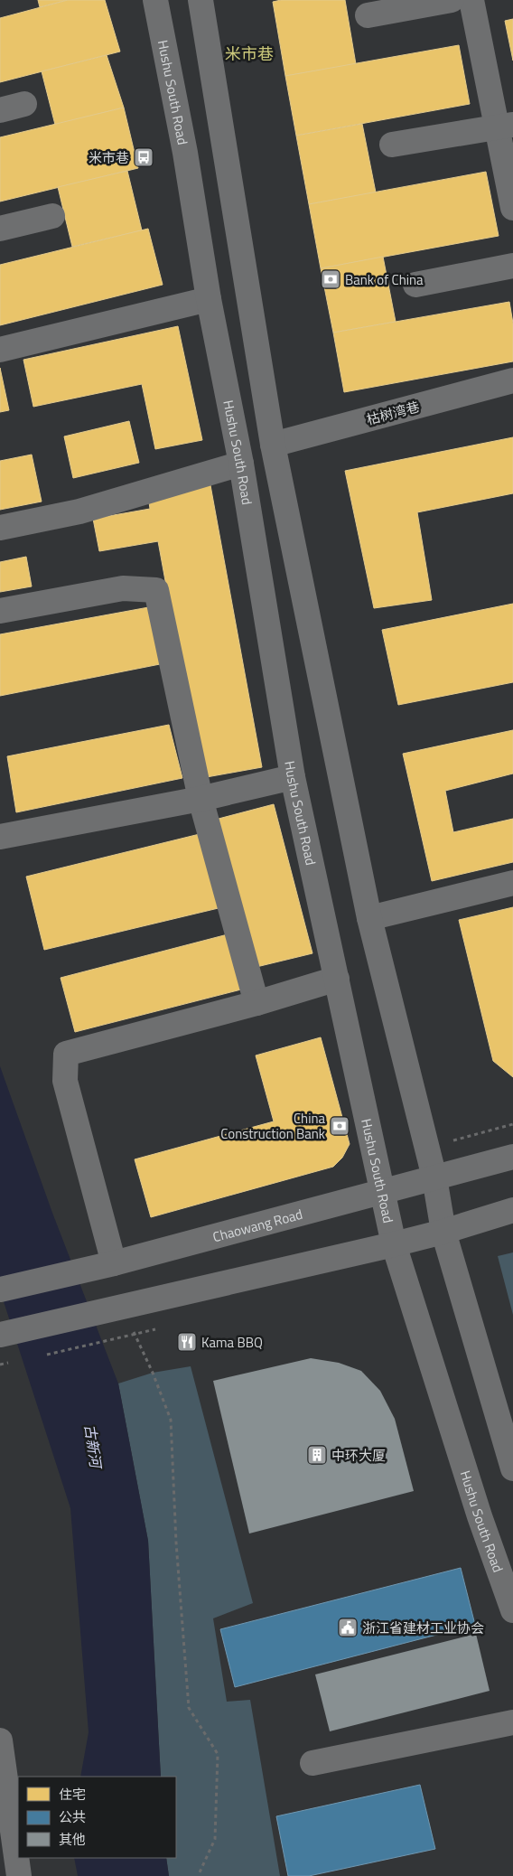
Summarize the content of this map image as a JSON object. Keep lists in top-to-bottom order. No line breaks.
{"streets":{"main road":["Hushu South Road","枯树湾巷","Chaowang Road"]},"crossings":[["Hushu South Road","Chaowang Road"]],"districts":["米市巷"],"water":["古新河"],"places":{"bus stop":["米市巷"],"bank":["Bank of China","China Construction Bank"],"restaurant":["Kama BBQ"],"building":["中环大厦"],"public building":["浙江省建材工业协会"]},"legend":["住宅","公共","其他"]}
